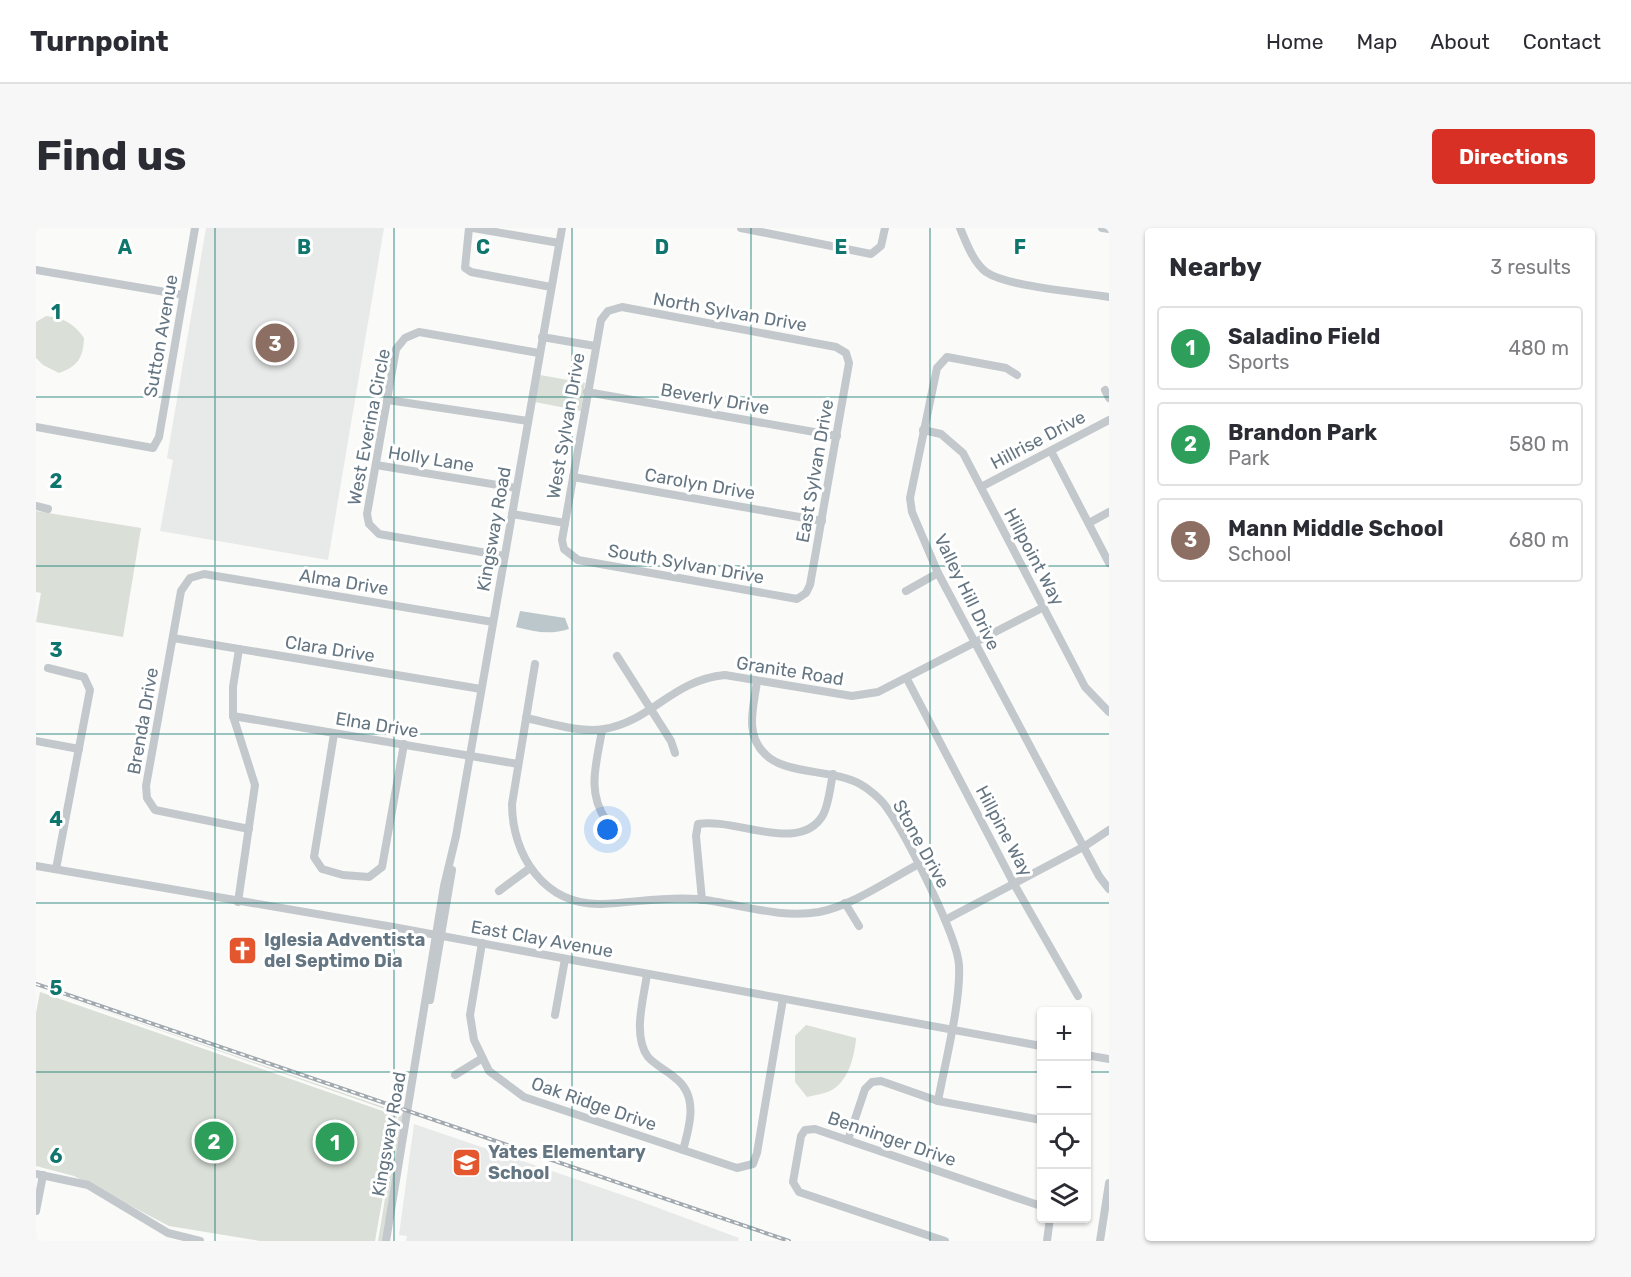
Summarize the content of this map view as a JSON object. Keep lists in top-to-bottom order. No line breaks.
{"streets":{"street":["North Sylvan Drive","Sutton Avenue","Beverly Drive","West Sylvan Drive","West Everina Circle","Hillrise Drive","Holly Lane","East Sylvan Drive","Carolyn Drive","Kingsway Road","Hillpoint Way","South Sylvan Drive","Alma Drive","Valley Hill Drive","Clara Drive","Granite Road","Brenda Drive","Elna Drive","Hillpine Way","Stone Drive","East Clay Avenue","Oak Ridge Drive","Benninger Drive"]},"crossings":[["North Sylvan Drive","West Sylvan Drive"],["North Sylvan Drive","East Sylvan Drive"],["Beverly Drive","West Sylvan Drive"],["Beverly Drive","East Sylvan Drive"],["West Sylvan Drive","Carolyn Drive"],["West Sylvan Drive","South Sylvan Drive"],["West Everina Circle","Holly Lane"],["West Everina Circle","Kingsway Road"],["Hillrise Drive","Hillpoint Way"],["Holly Lane","Kingsway Road"],["East Sylvan Drive","Carolyn Drive"],["East Sylvan Drive","South Sylvan Drive"],["Kingsway Road","Alma Drive"],["Kingsway Road","Clara Drive"],["Kingsway Road","Elna Drive"],["Kingsway Road","East Clay Avenue"],["Hillpoint Way","Valley Hill Drive"],["Hillpoint Way","Granite Road"],["Alma Drive","Brenda Drive"],["Valley Hill Drive","Granite Road"],["Clara Drive","Brenda Drive"],["Granite Road","Hillpine Way"],["Granite Road","Stone Drive"],["Stone Drive","East Clay Avenue"],["East Clay Avenue","Oak Ridge Drive"]],"places":{"church":["Iglesia Adventista del Septimo Dia"],"school or university":["Yates Elementary School"]},"page":{"header":"Turnpoint","nav":["Home","Map","About","Contact"],"buttons":"Directions","title":"Find us","heading":["Nearby","3 results"],"list":[{"mark":"1","name":"Saladino Field","note":"Sports","value":"480 m"},{"mark":"2","name":"Brandon Park","note":"Park","value":"580 m"},{"mark":"3","name":"Mann Middle School","note":"School","value":"680 m"}],"pins":["3","2","1"],"map_buttons":["+","−"]},"grid":{"columns":["A","B","C","D","E","F"],"rows":["1","2","3","4","5","6"]}}
